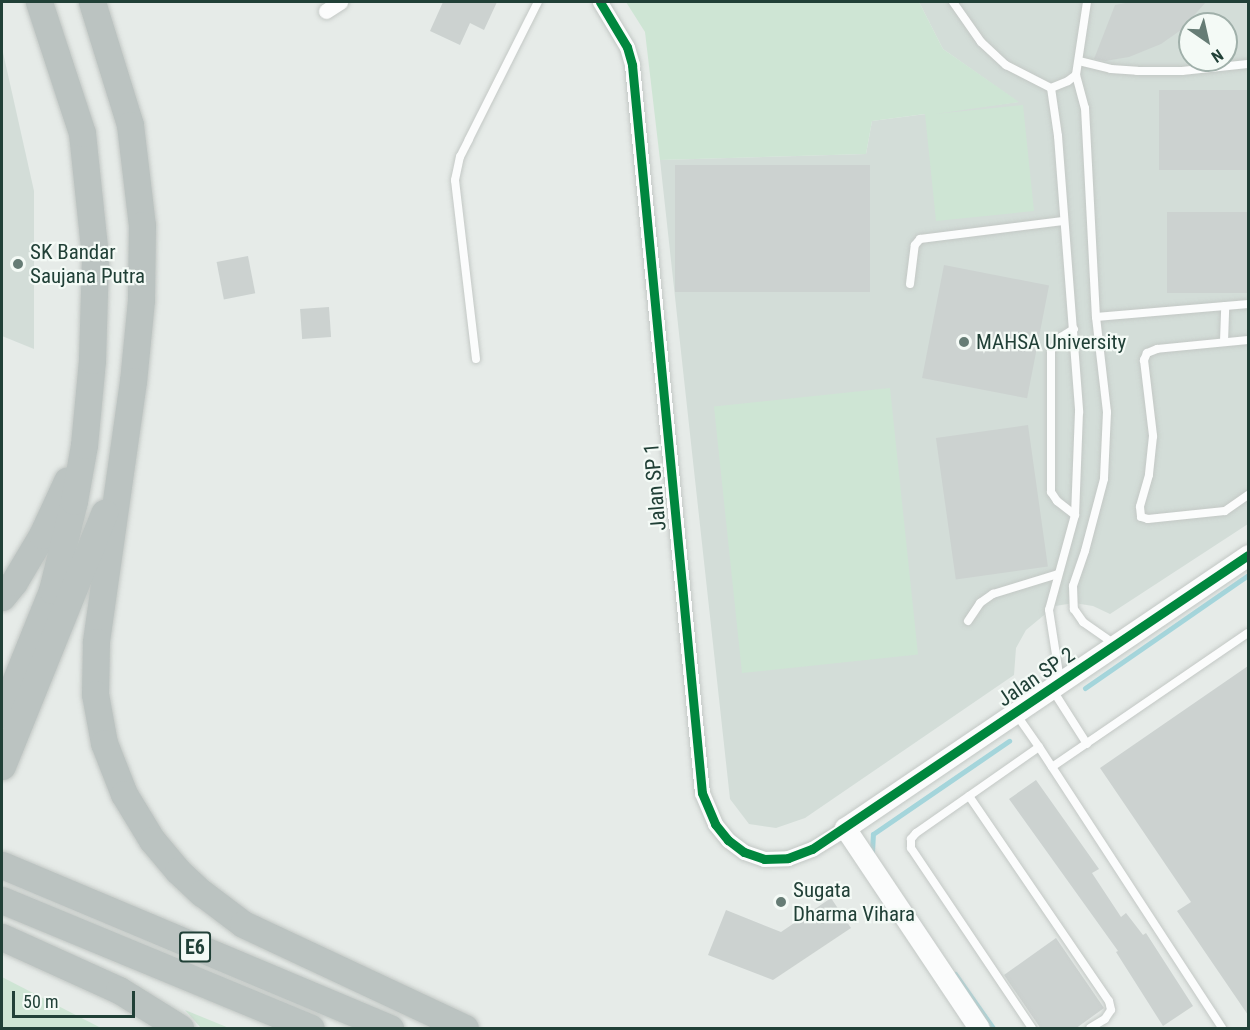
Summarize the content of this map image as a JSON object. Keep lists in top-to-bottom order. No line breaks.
{"streets":{"highway":["E6"],"street":["Jalan SP 1","Jalan SP 2"]},"crossings":[["Jalan SP 1","Jalan SP 2"]],"places":["SK Bandar Saujana Putra","MAHSA University","Sugata Dharma Vihara"],"scale_bar":"50 m","north":"bottom right"}
